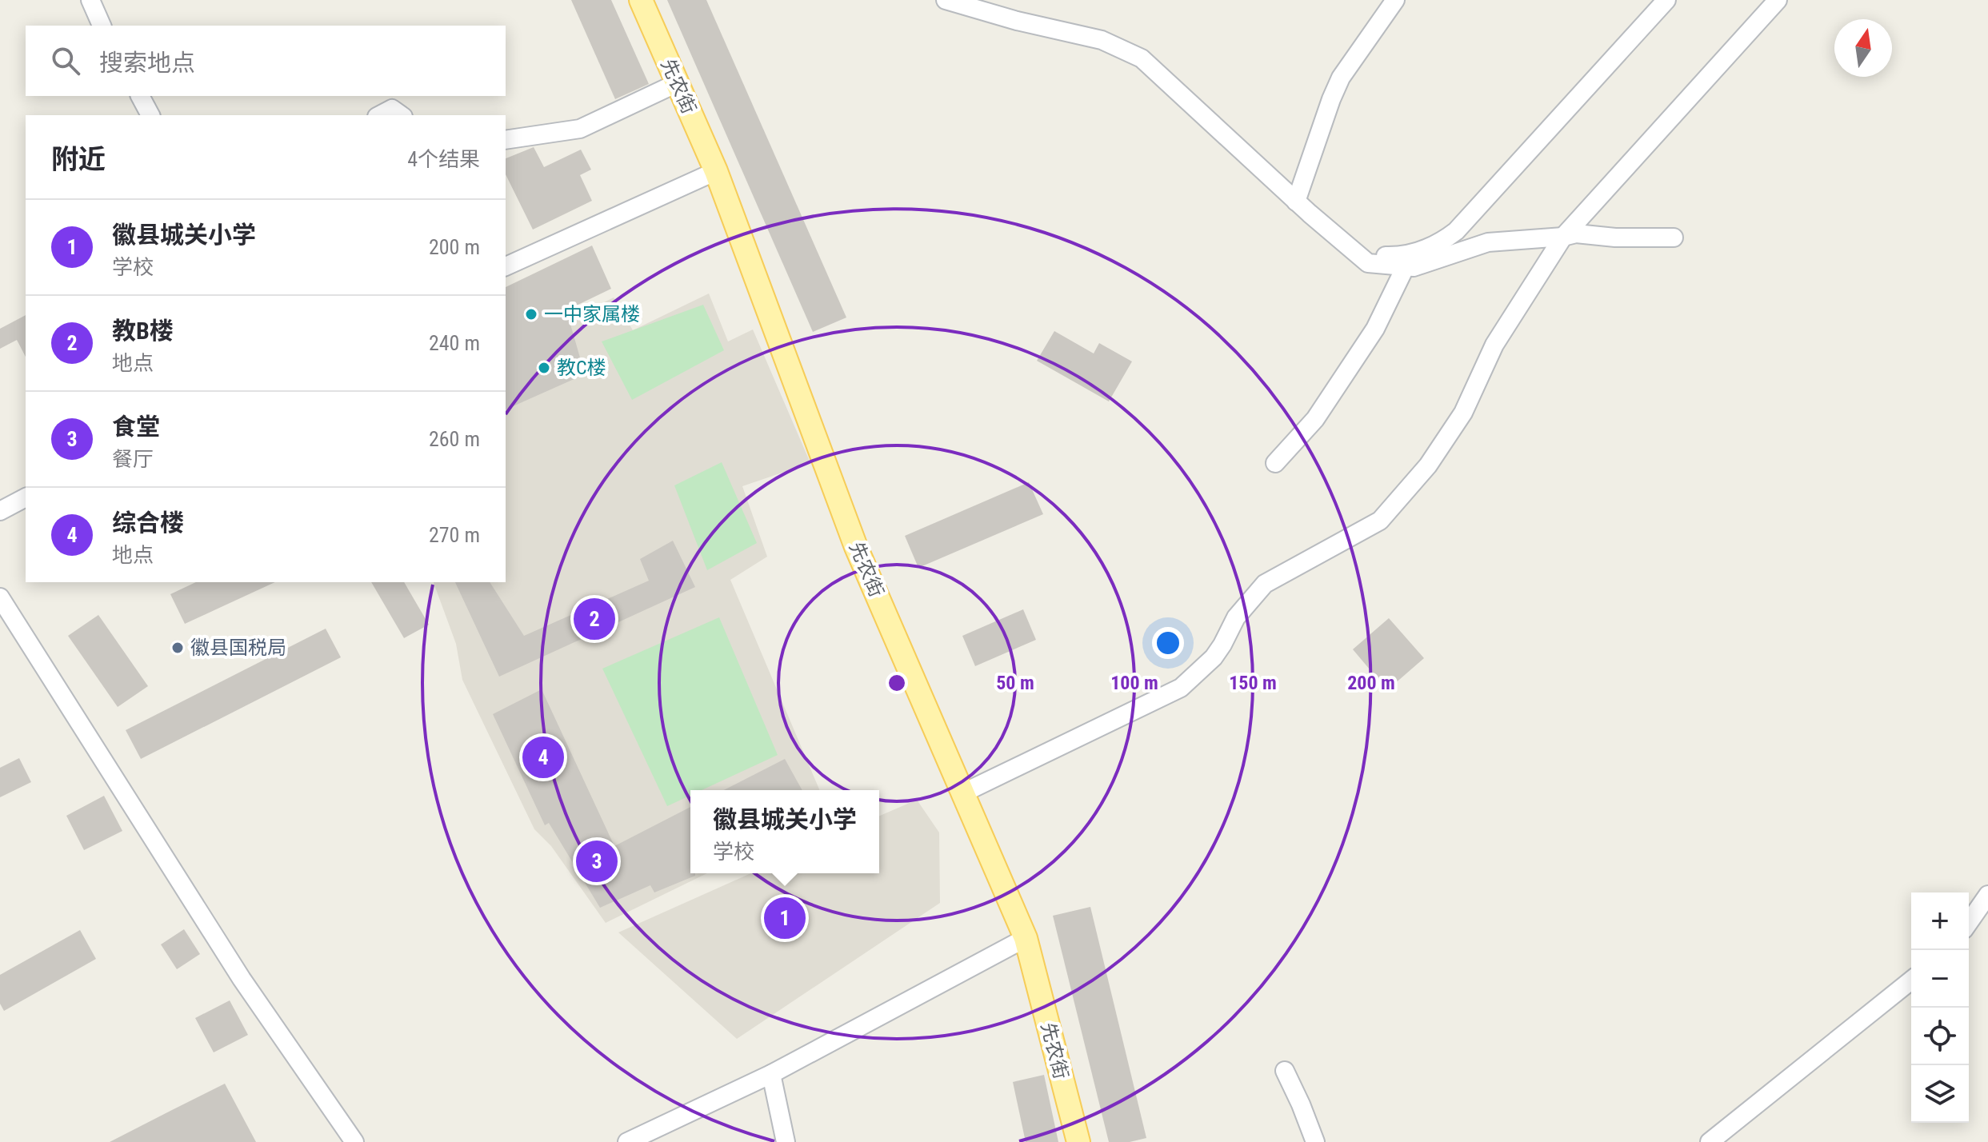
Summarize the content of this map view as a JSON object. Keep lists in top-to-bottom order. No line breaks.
{"streets":{"main road":["先农街"]},"places":["一中家属楼","教C楼","徽县国税局"],"north":"top","page":{"search":"搜索地点","heading":["附近","4个结果"],"list":[{"mark":"1","name":"徽县城关小学","note":"学校","value":"200 m"},{"mark":"2","name":"教B楼","note":"地点","value":"240 m"},{"mark":"3","name":"食堂","note":"餐厅","value":"260 m"},{"mark":"4","name":"综合楼","note":"地点","value":"270 m"}],"pins":["2","4","3","1"],"popup":["徽县城关小学","学校"],"map_buttons":["+","−"]},"rings":["50 m","100 m","150 m","200 m"]}
